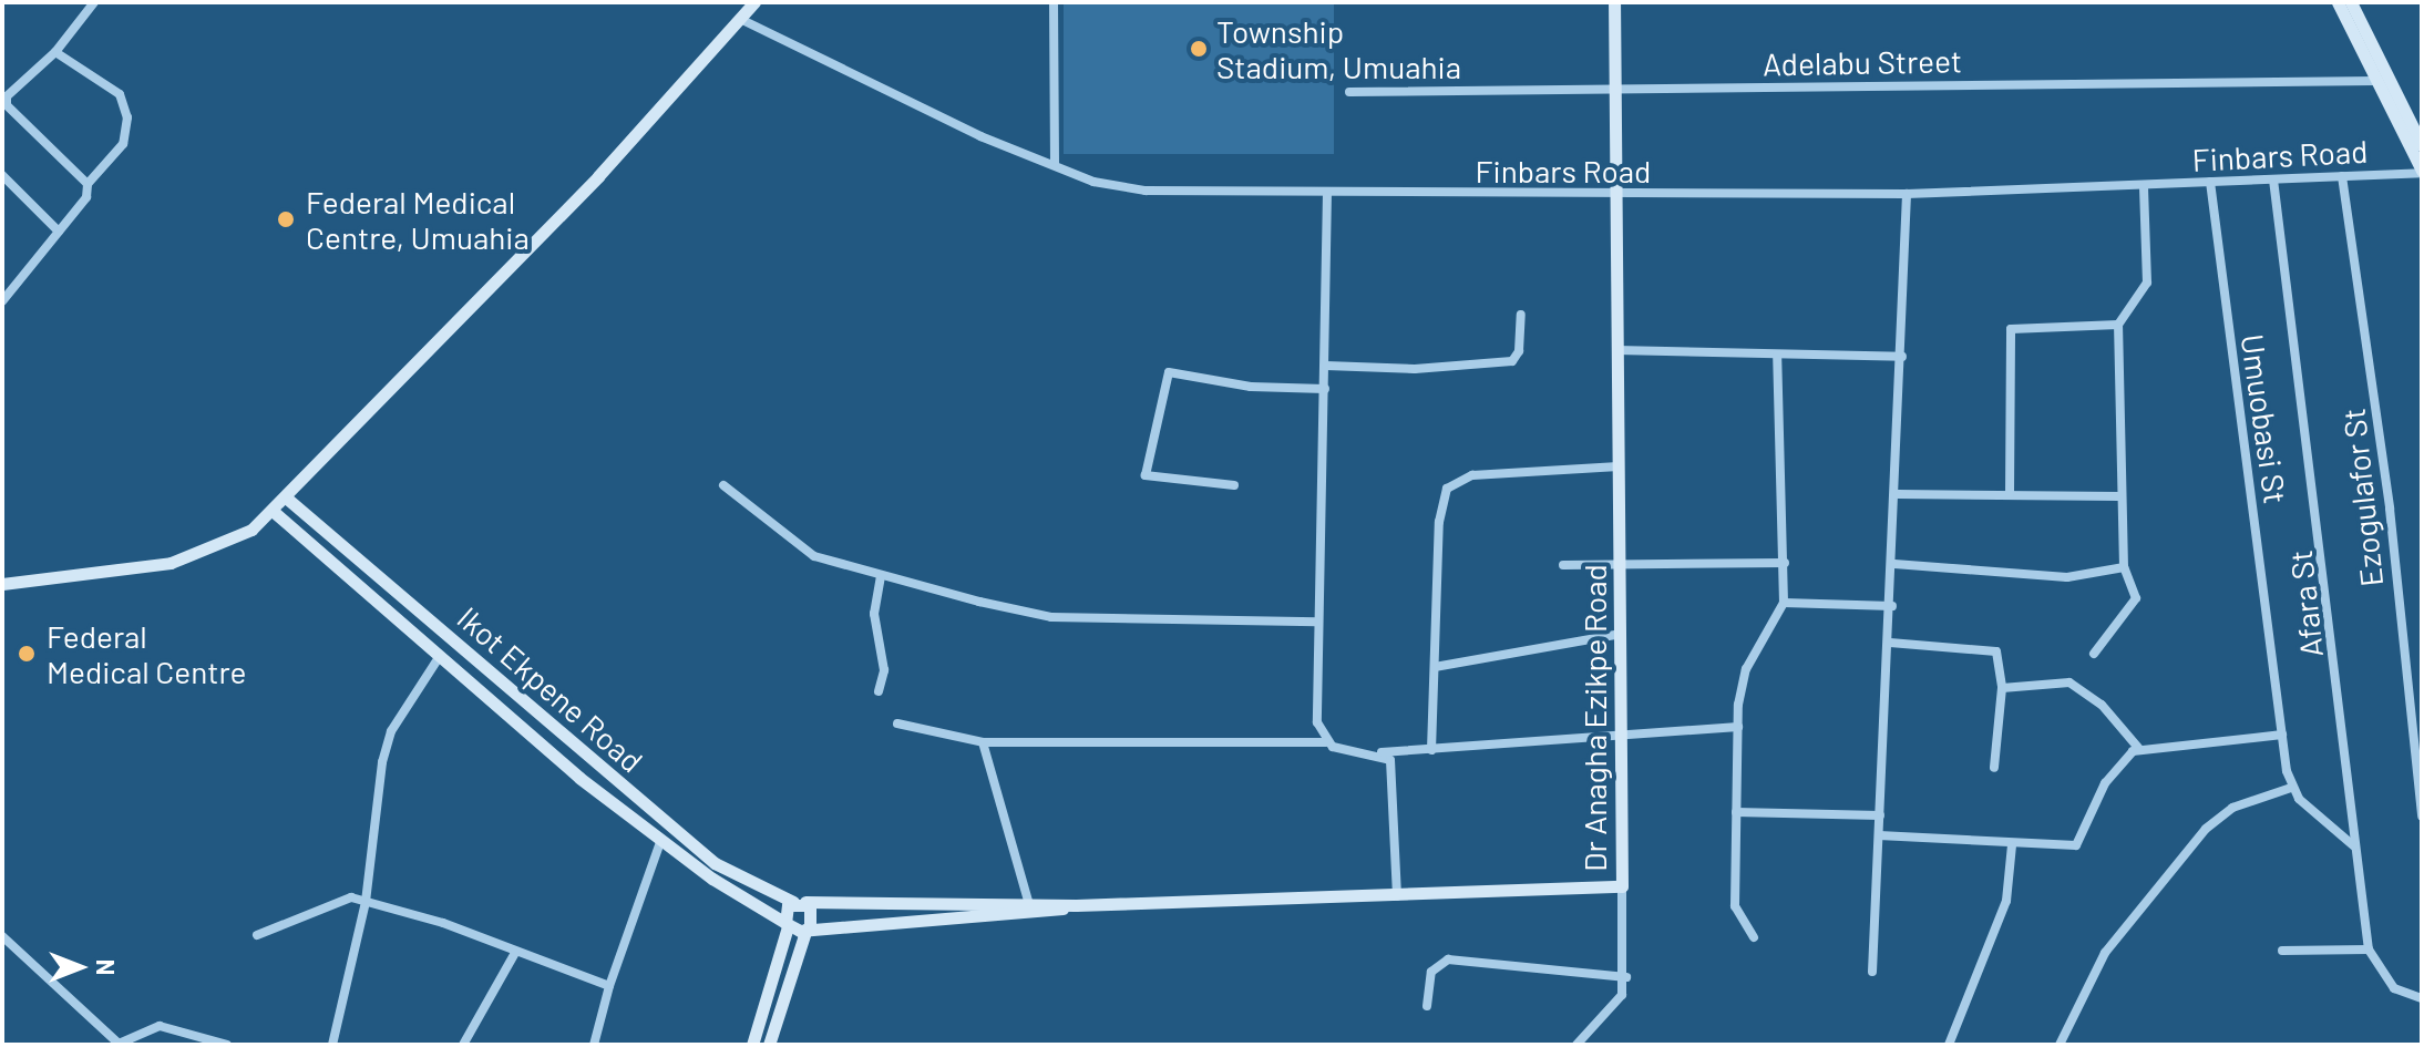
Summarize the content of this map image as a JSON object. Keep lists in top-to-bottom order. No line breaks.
{"streets":{"street":["Adelabu Street","Finbars Road","Umuobasi St","Ezogulafor St","Afara St","Ikot Ekpene Road","Dr Anagha Ezikpe Road"]},"crossings":[["Adelabu Street","Dr Anagha Ezikpe Road"],["Finbars Road","Umuobasi St"],["Finbars Road","Ezogulafor St"],["Finbars Road","Afara St"],["Finbars Road","Dr Anagha Ezikpe Road"],["Ikot Ekpene Road","Dr Anagha Ezikpe Road"]],"places":["Township Stadium, Umuahia","Federal Medical Centre, Umuahia","Federal Medical Centre"],"north":"right"}
